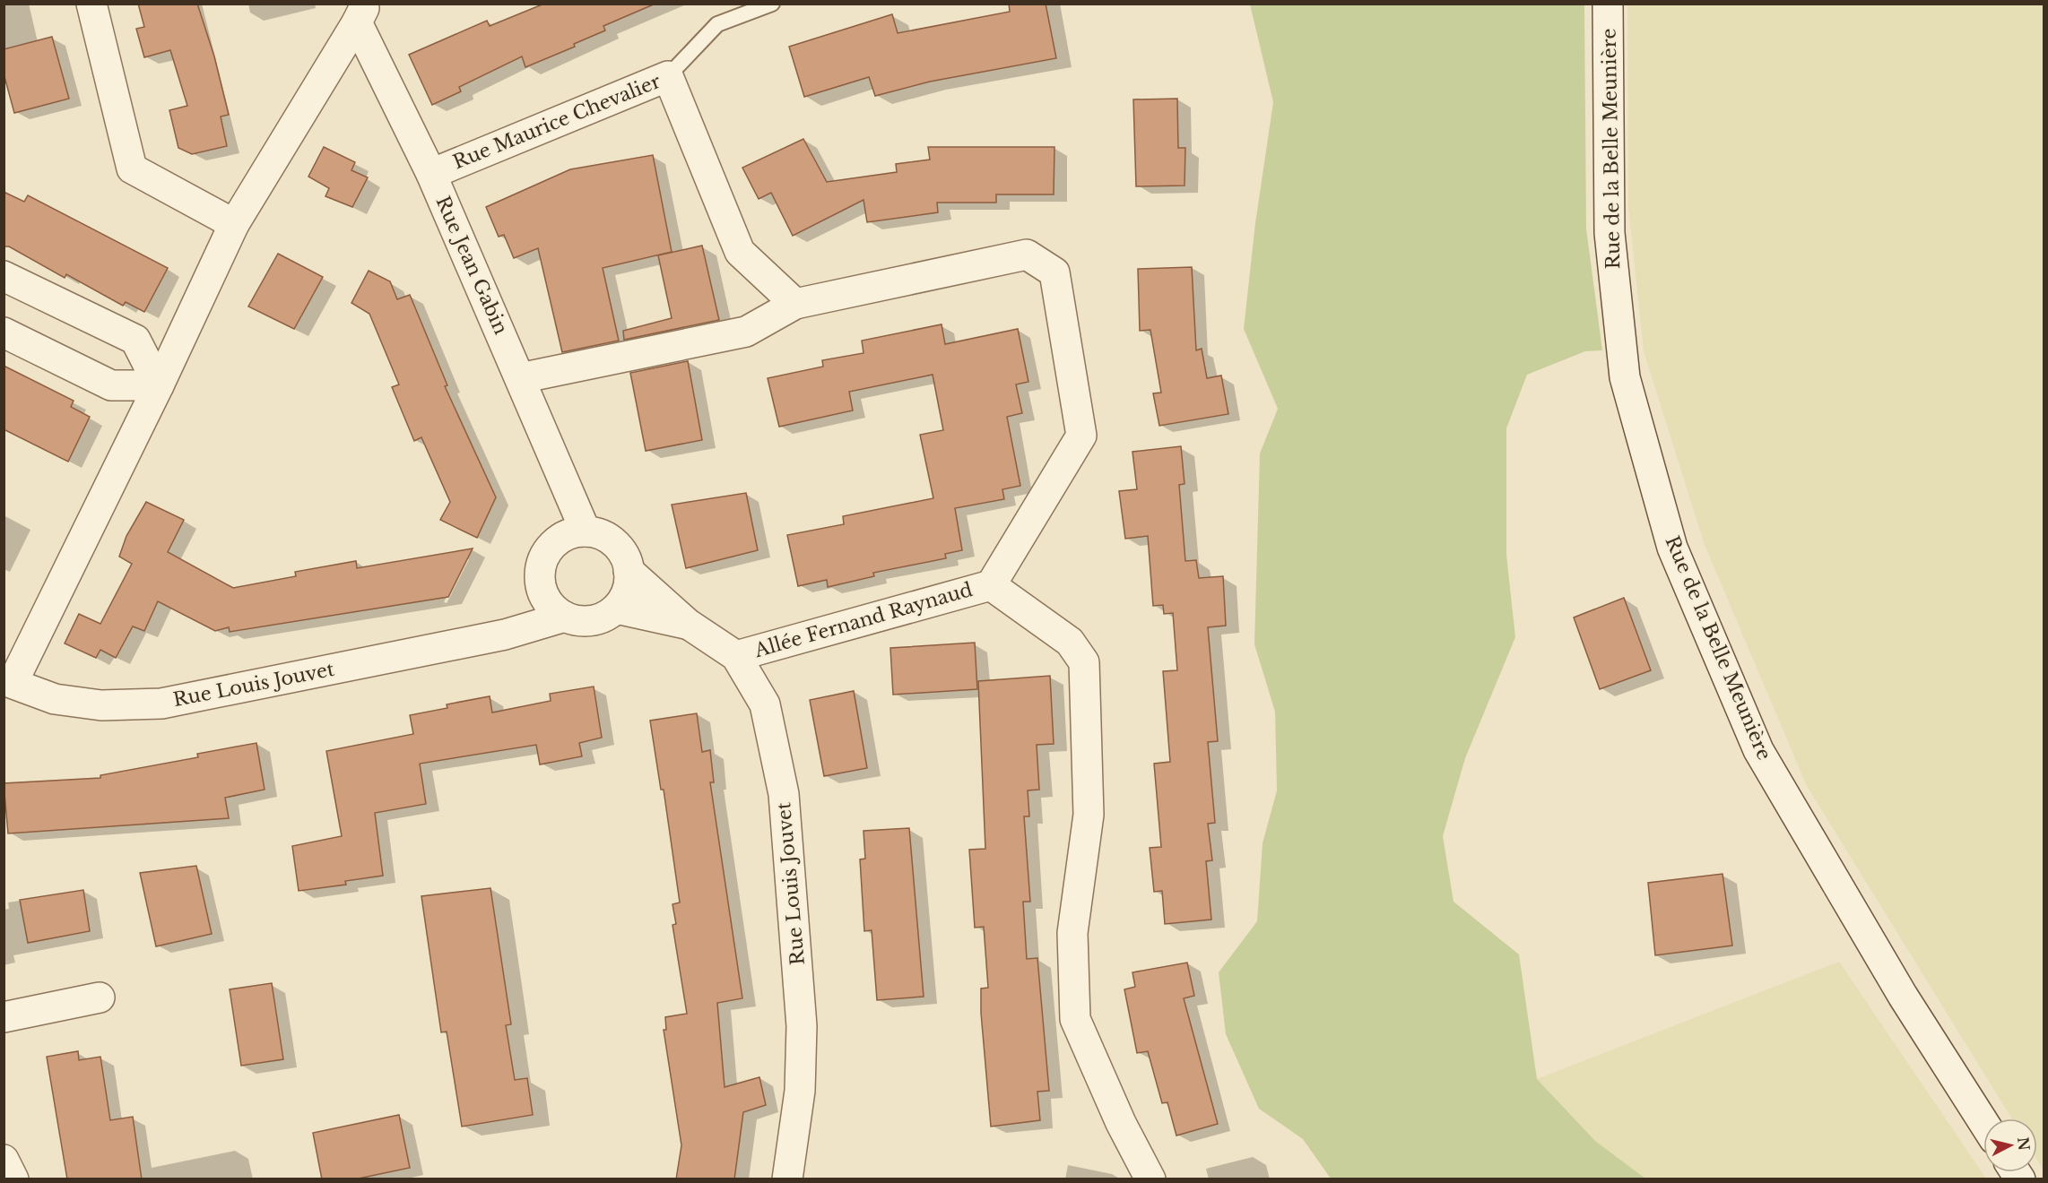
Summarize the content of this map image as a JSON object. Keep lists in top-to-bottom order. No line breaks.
{"streets":{"street":["Rue Maurice Chevalier","Rue de la Belle Meunière","Rue Jean Gabin","Allée Fernand Raynaud","Rue Louis Jouvet"]},"crossings":[["Rue Maurice Chevalier","Rue Jean Gabin"],["Rue Jean Gabin","Rue Louis Jouvet"],["Allée Fernand Raynaud","Rue Louis Jouvet"]],"north":"right"}
